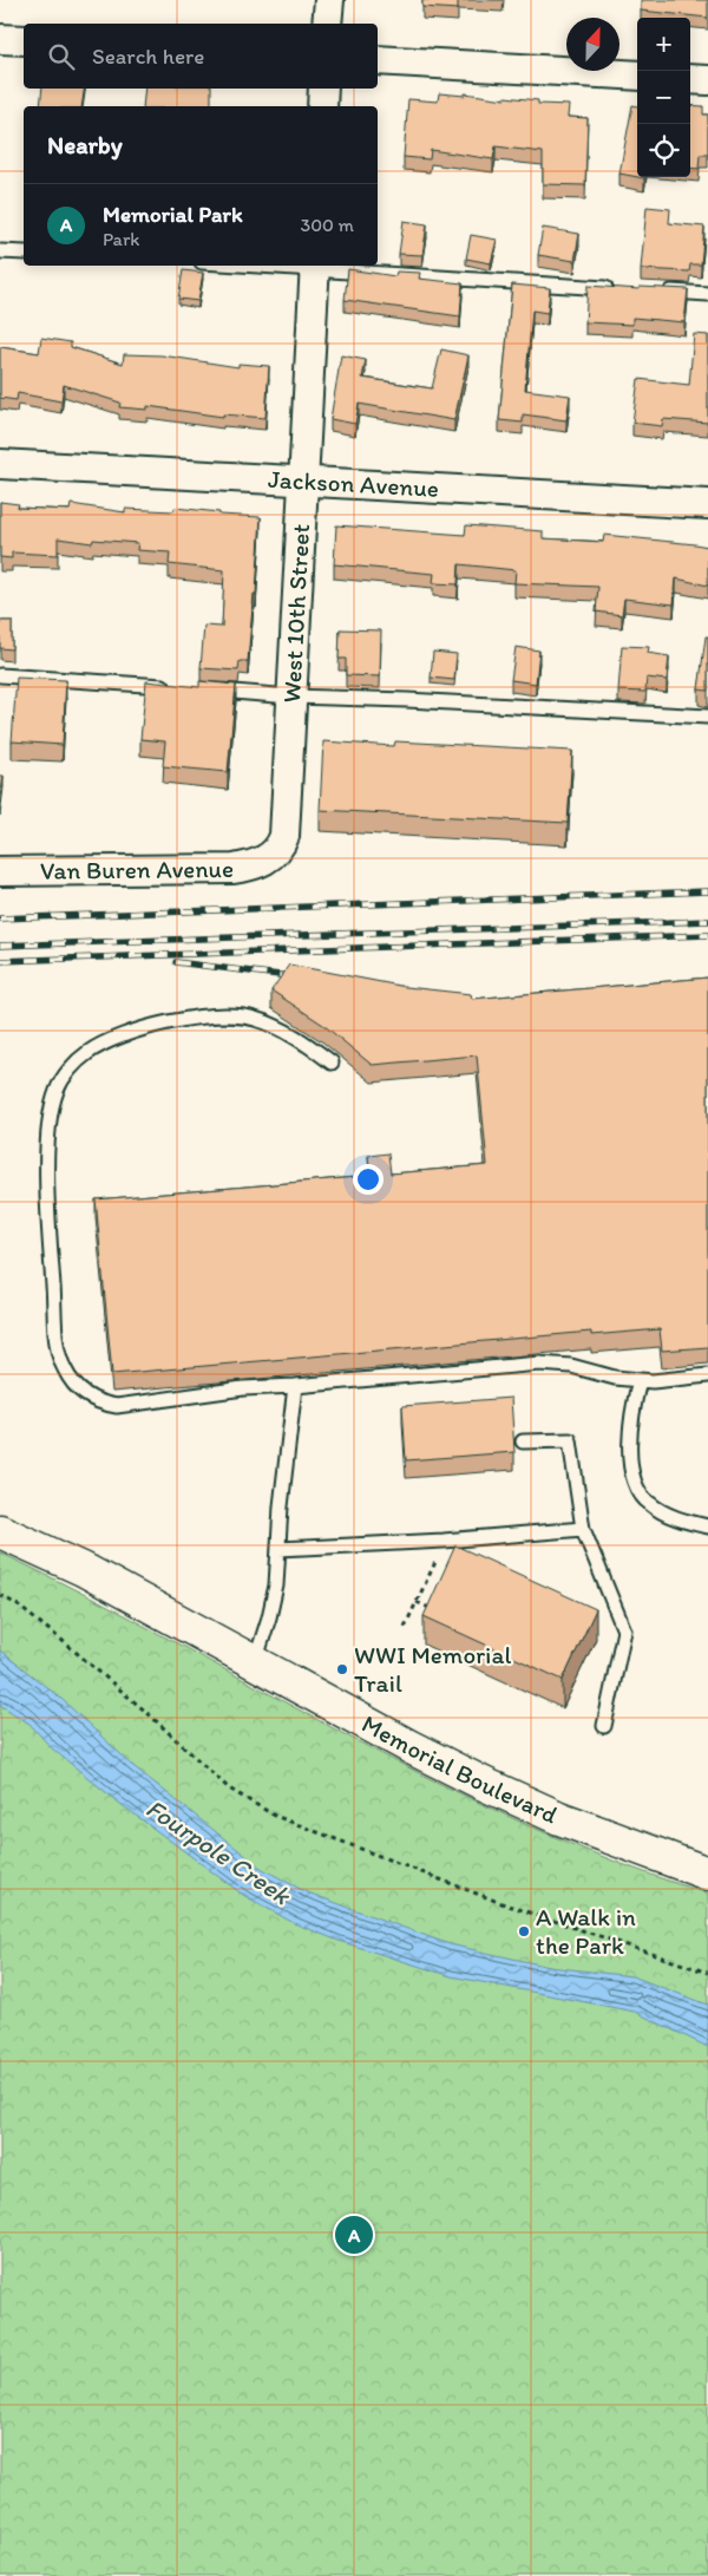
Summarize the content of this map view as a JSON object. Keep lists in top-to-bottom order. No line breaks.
{"streets":{"street":["Jackson Avenue","West 10th Street","Van Buren Avenue","Memorial Boulevard"]},"crossings":[["Jackson Avenue","West 10th Street"],["West 10th Street","Van Buren Avenue"]],"water":["Fourpole Creek"],"places":["WWI Memorial Trail","A Walk in the Park"],"north":"top","page":{"map_buttons":["+","−"],"search":"Search here","heading":"Nearby","list":[{"mark":"A","name":"Memorial Park","note":"Park","value":"300 m"}],"pins":"A"}}
